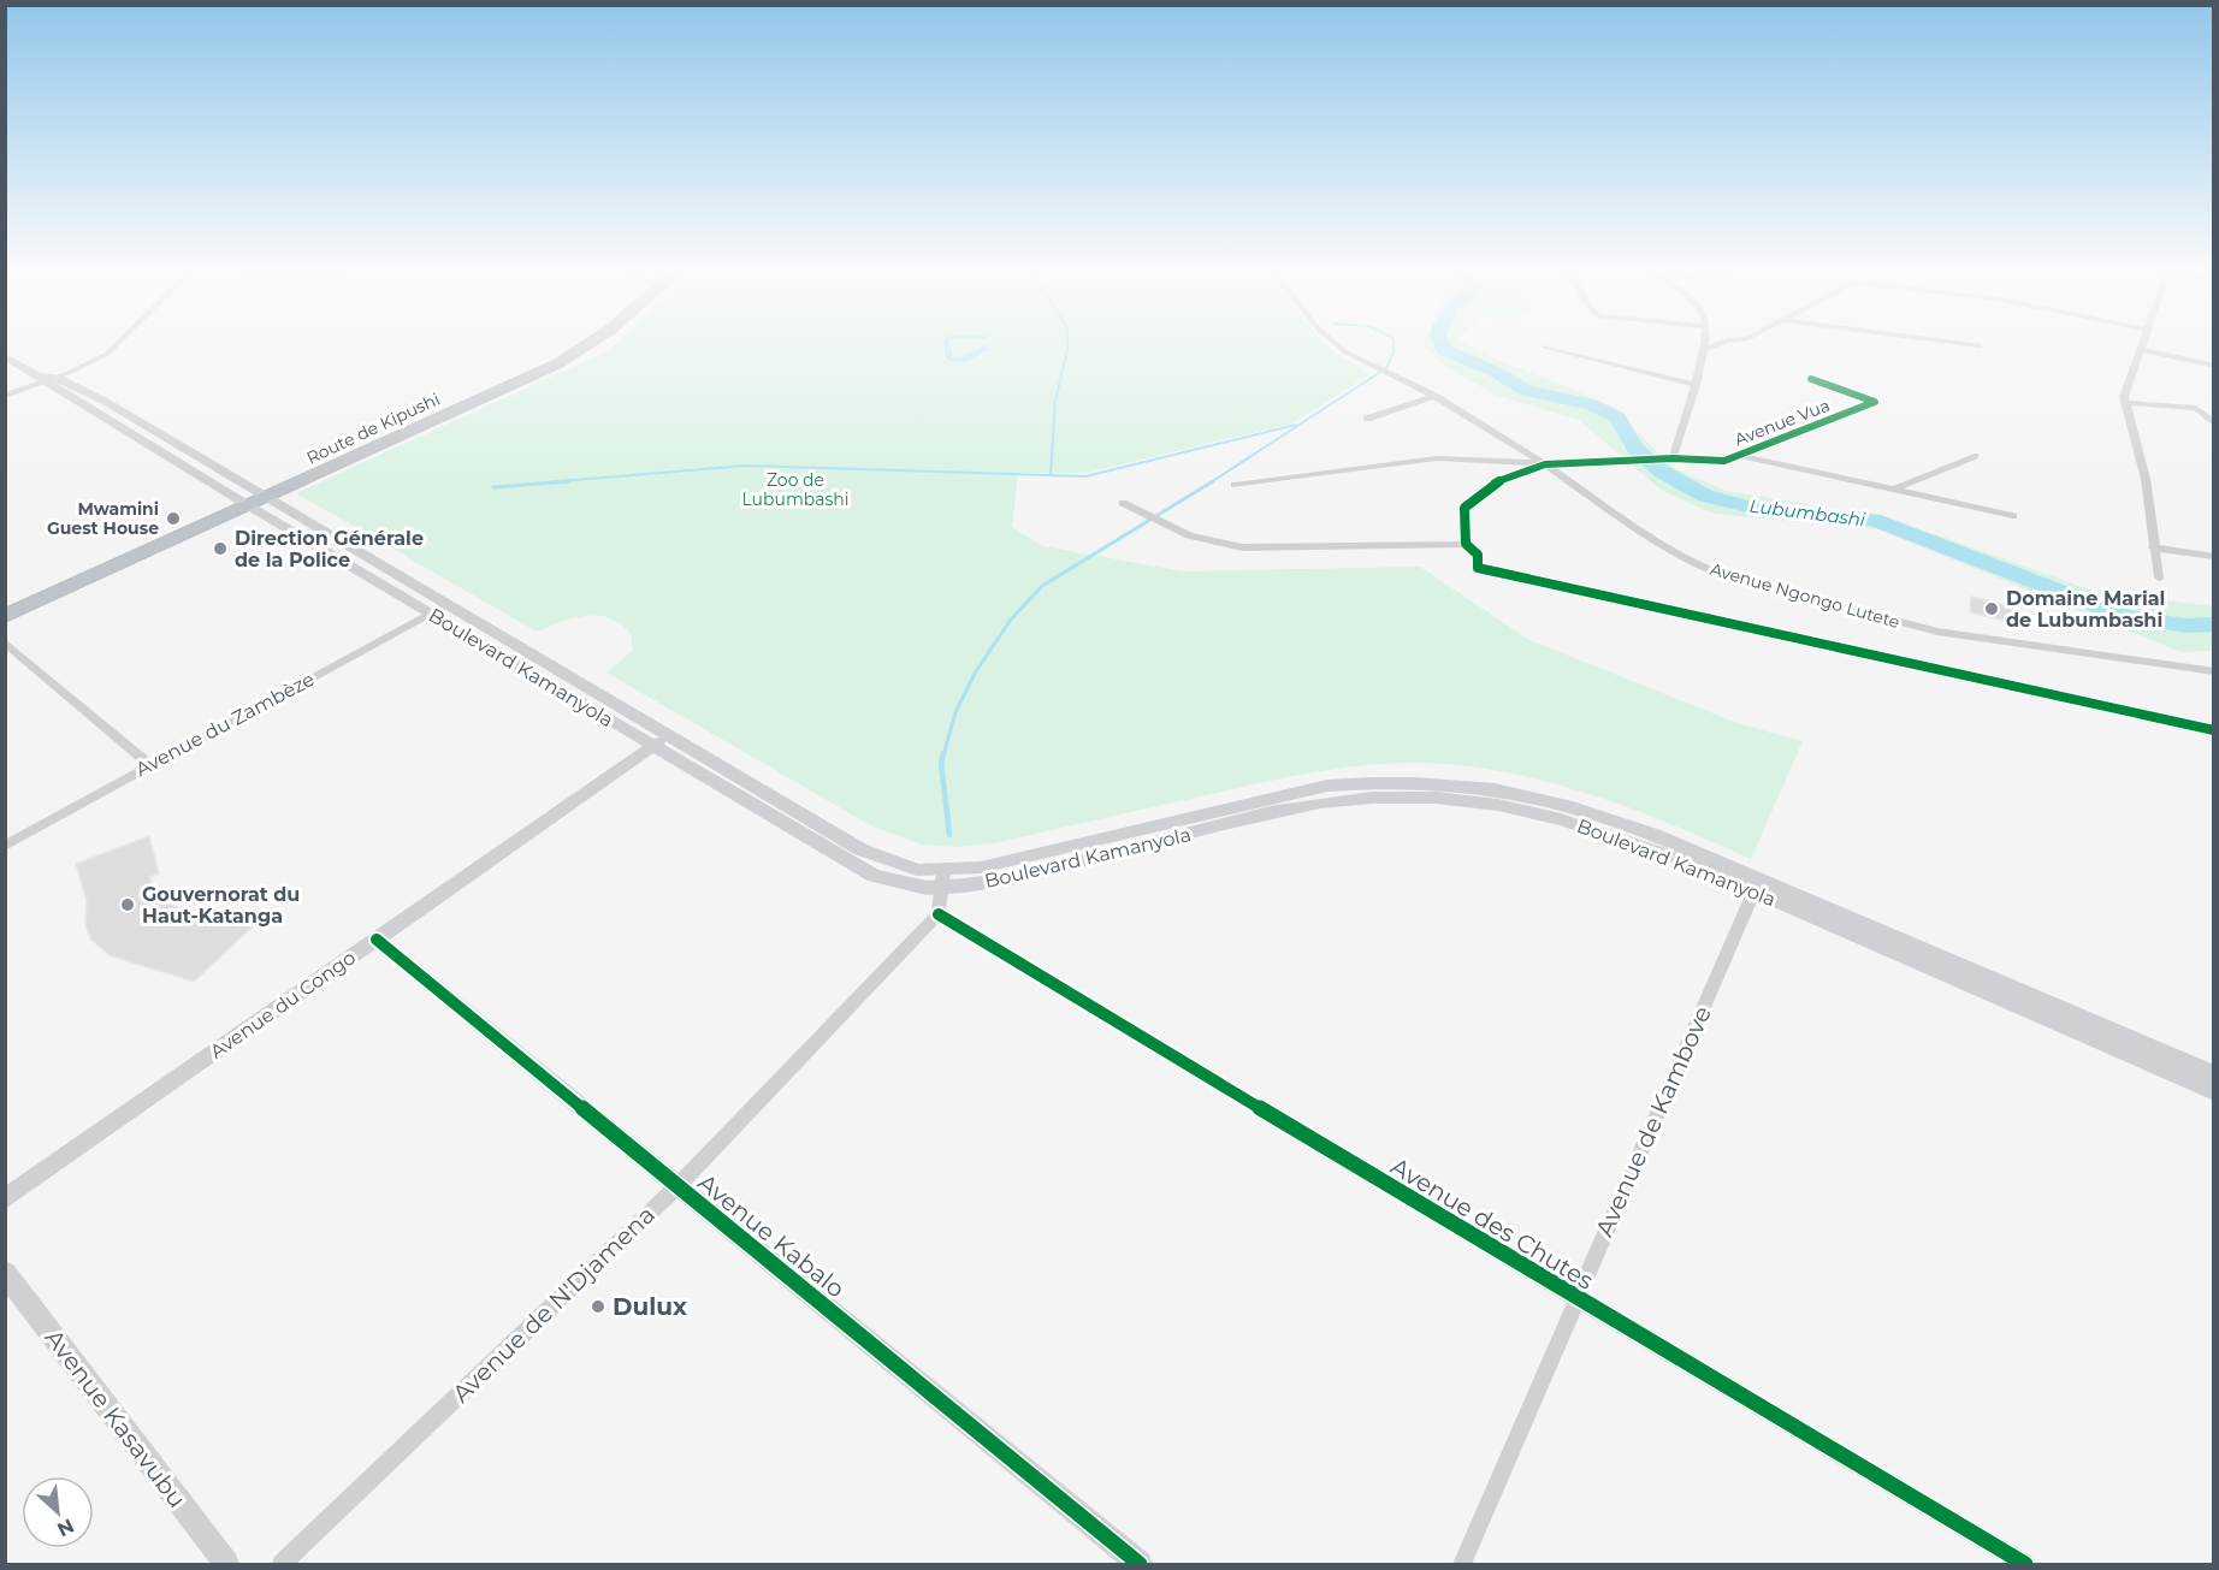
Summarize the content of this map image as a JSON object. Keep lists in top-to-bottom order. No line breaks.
{"streets":{"highway":["Route de Kipushi"],"main road":["Boulevard Kamanyola","Avenue du Congo","Avenue Kabalo","Avenue Kasavubu"],"street":["Avenue Vua","Avenue Ngongo Lutete","Avenue du Zambèze","Avenue de Kambove","Avenue des Chutes","Avenue de N'Djamena"]},"crossings":[["Avenue Vua","Avenue Ngongo Lutete"],["Route de Kipushi","Boulevard Kamanyola"],["Boulevard Kamanyola","Avenue du Zambèze"],["Boulevard Kamanyola","Avenue du Congo"],["Boulevard Kamanyola","Avenue de Kambove"],["Avenue du Congo","Avenue Kabalo"],["Avenue de Kambove","Avenue des Chutes"],["Avenue des Chutes","Avenue de N'Djamena"],["Avenue Kabalo","Avenue de N'Djamena"]],"water":["Lubumbashi"],"parks":["Zoo de Lubumbashi"],"places":["Mwamini Guest House","Direction Générale de la Police","Domaine Marial de Lubumbashi","Gouvernorat du Haut-Katanga","Dulux"],"north":"bottom right"}
